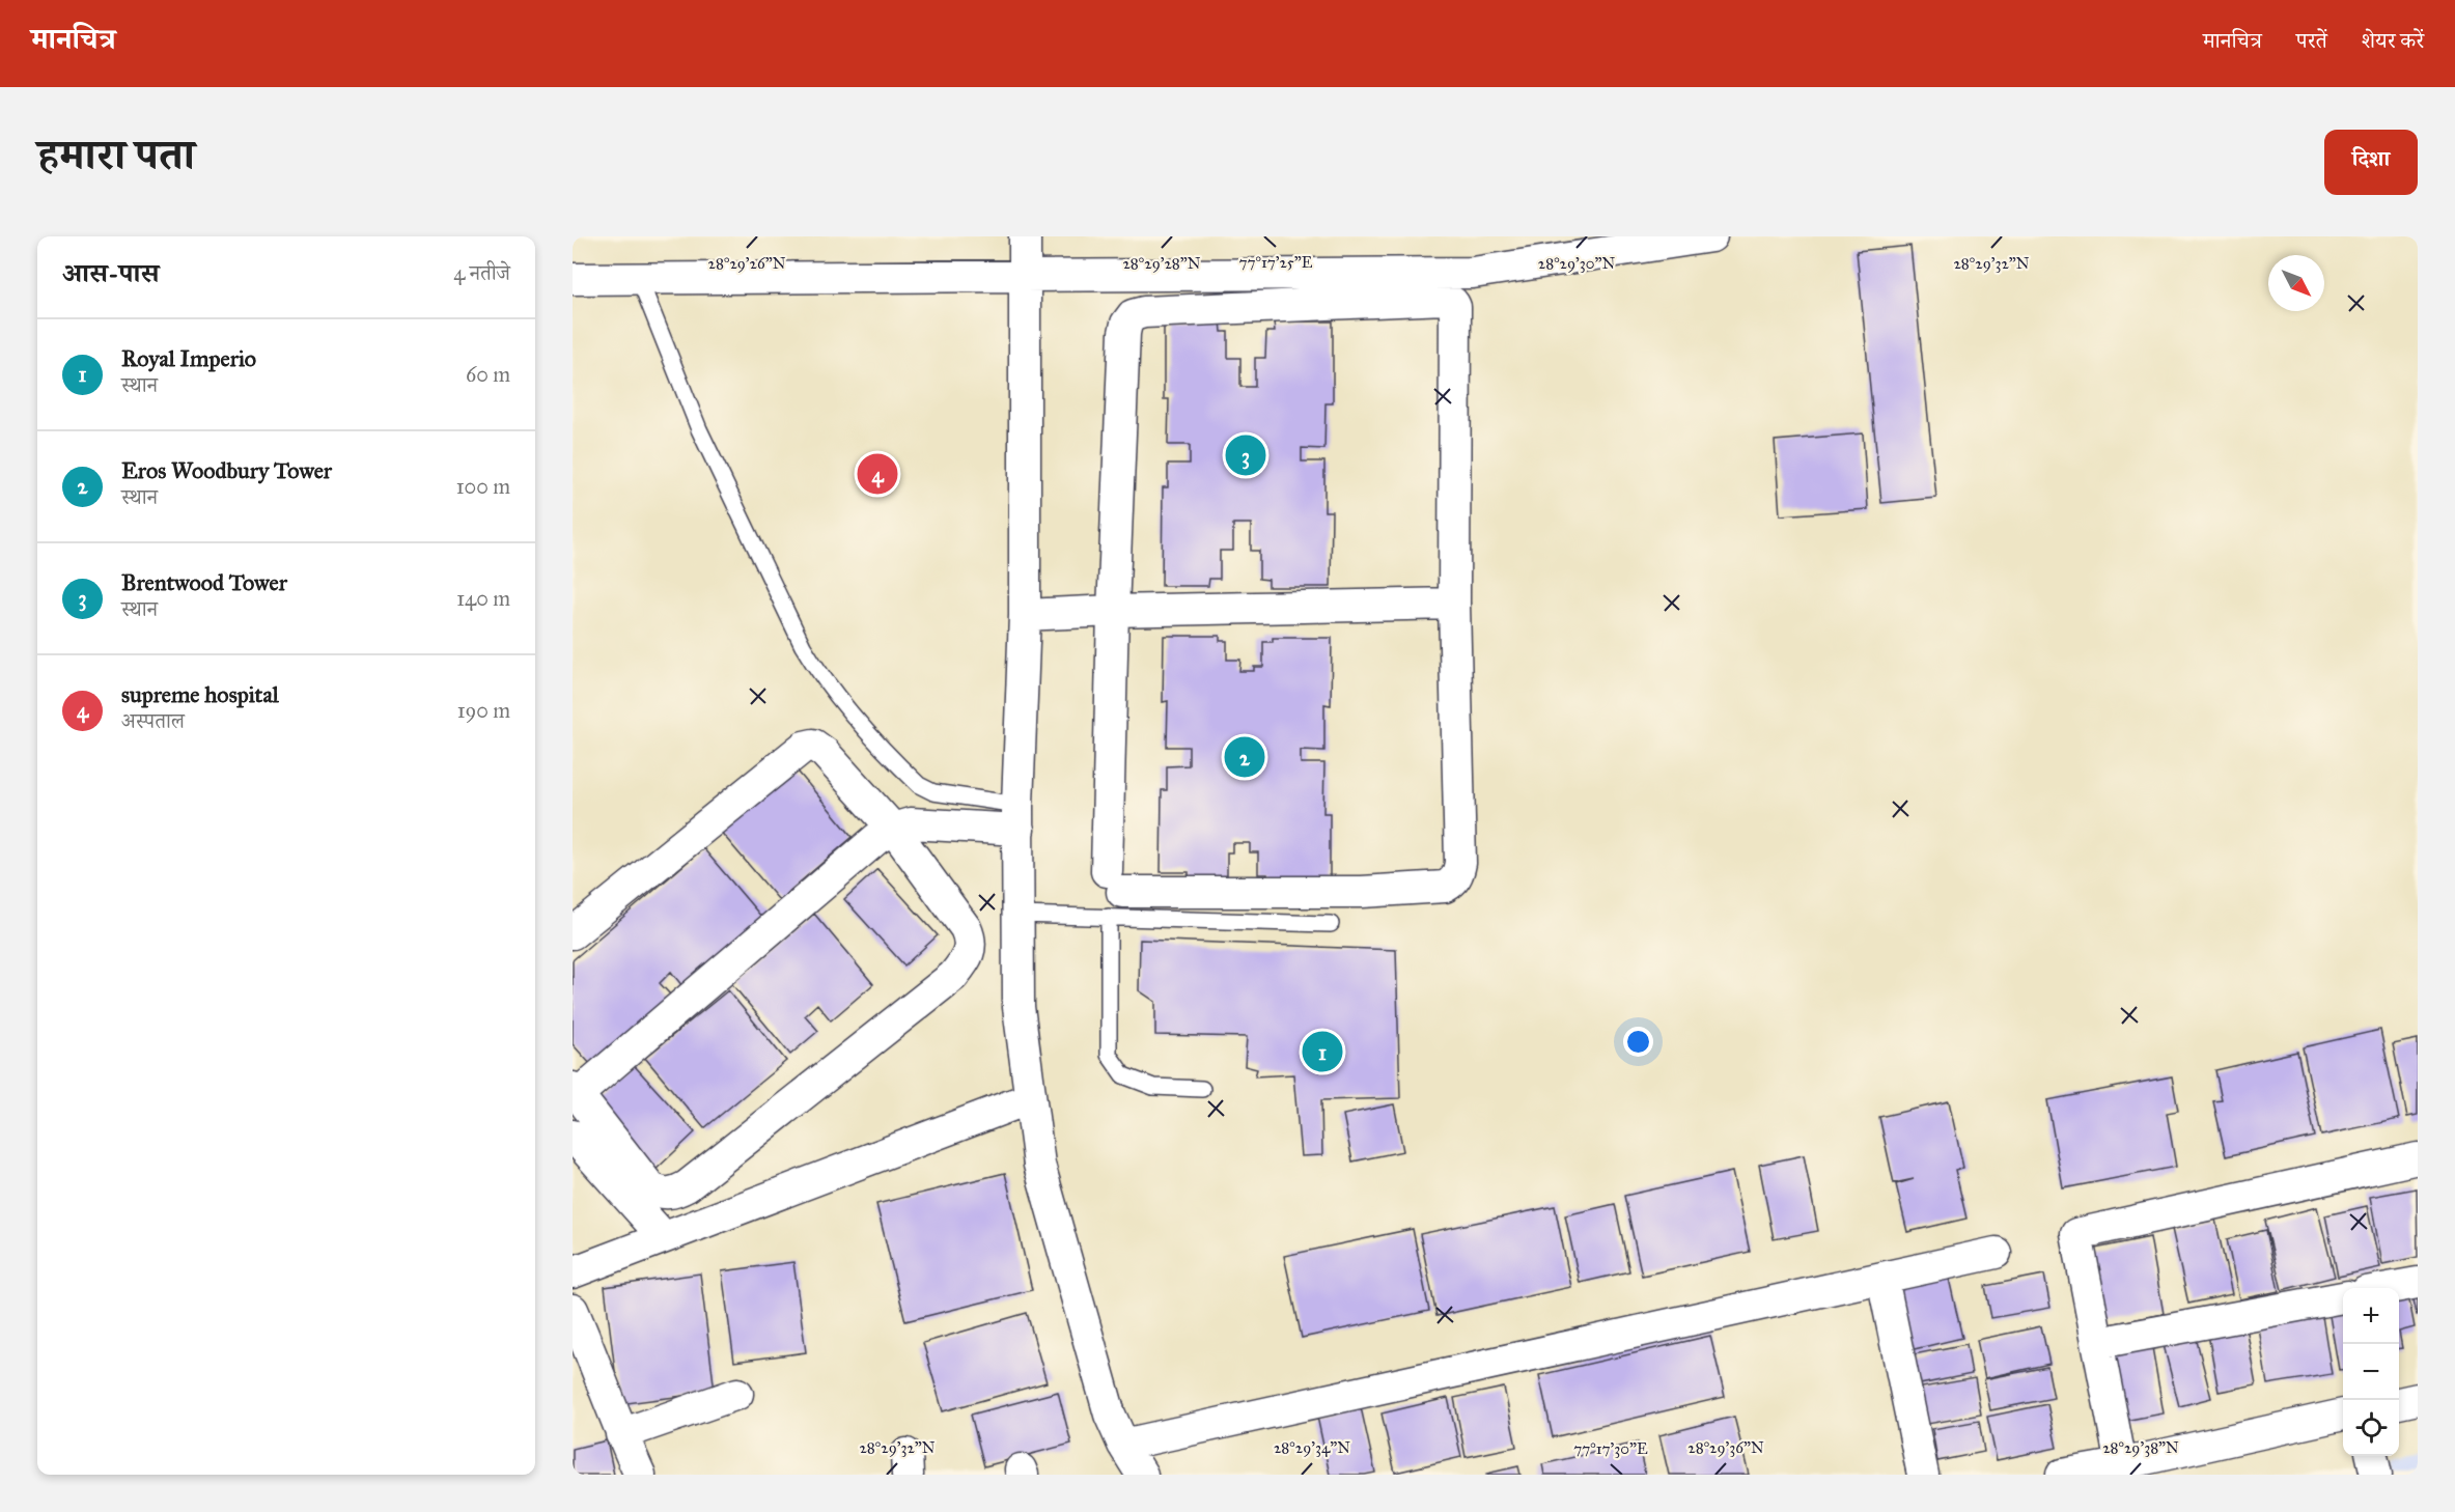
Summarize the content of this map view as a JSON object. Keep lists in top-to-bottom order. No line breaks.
{"north":"bottom right","page":{"header":"मानचित्र","nav":["मानचित्र","परतें","शेयर करें"],"title":"हमारा पता","buttons":"दिशा","heading":["आस-पास","4 नतीजे"],"list":[{"mark":"1","name":"Royal Imperio","note":"स्थान","value":"60 m"},{"mark":"2","name":"Eros Woodbury Tower","note":"स्थान","value":"100 m"},{"mark":"3","name":"Brentwood Tower","note":"स्थान","value":"140 m"},{"mark":"4","name":"supreme hospital","note":"अस्पताल","value":"190 m"}],"pins":["3","4","2","1"],"map_buttons":["+","−"]},"coordinates":["77°17'25\"E","28°29'26\"N","28°29'28\"N","28°29'30\"N","28°29'32\"N","28°29'34\"N","28°29'36\"N","28°29'38\"N","77°17'30\"E"]}
